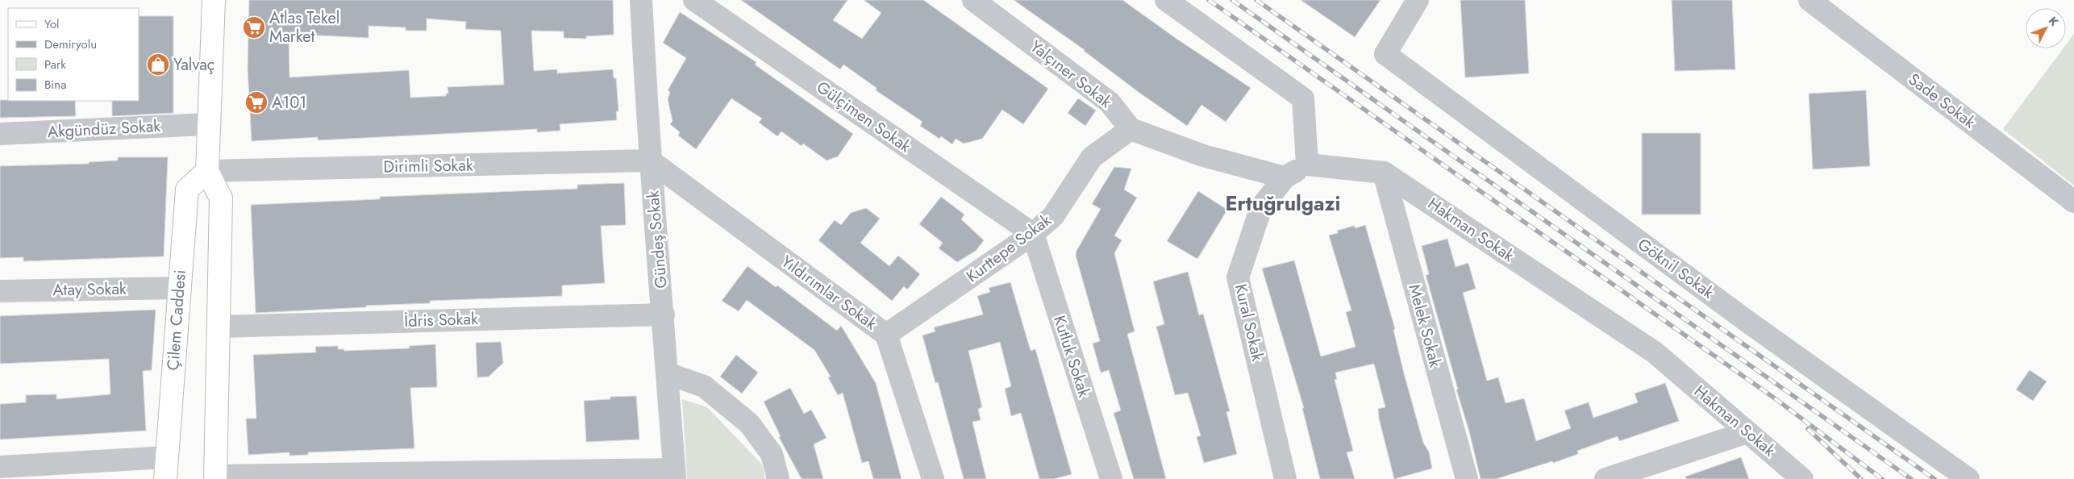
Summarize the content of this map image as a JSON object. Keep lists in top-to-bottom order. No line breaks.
{"streets":{"main road":["Çilem Caddesi"],"street":["Yalçıner Sokak","Sade Sokak","Gülçimen Sokak","Akgündüz Sokak","Dirimli Sokak","Hakman Sokak","Gündeş Sokak","Kurttepe Sokak","Göknil Sokak","Atay Sokak","Yıldırımlar Sokak","İdris Sokak","Kural Sokak","Melek Sokak","Kutluk Sokak"]},"crossings":[["Yalçıner Sokak","Kurttepe Sokak"],["Gülçimen Sokak","Kurttepe Sokak"],["Gülçimen Sokak","Kutluk Sokak"],["Dirimli Sokak","Gündeş Sokak"],["Dirimli Sokak","Yıldırımlar Sokak"],["Dirimli Sokak","Çilem Caddesi"],["Hakman Sokak","Kural Sokak"],["Hakman Sokak","Melek Sokak"],["Gündeş Sokak","Yıldırımlar Sokak"],["Gündeş Sokak","İdris Sokak"],["Kurttepe Sokak","Yıldırımlar Sokak"],["Kurttepe Sokak","Kutluk Sokak"],["Atay Sokak","Çilem Caddesi"]],"districts":["Ertuğrulgazi"],"places":{"supermarket":["Atlas Tekel Market","A101"],"shop":["Yalvaç"]},"legend":["Yol","Demiryolu","Park","Bina"],"north":"top right"}
